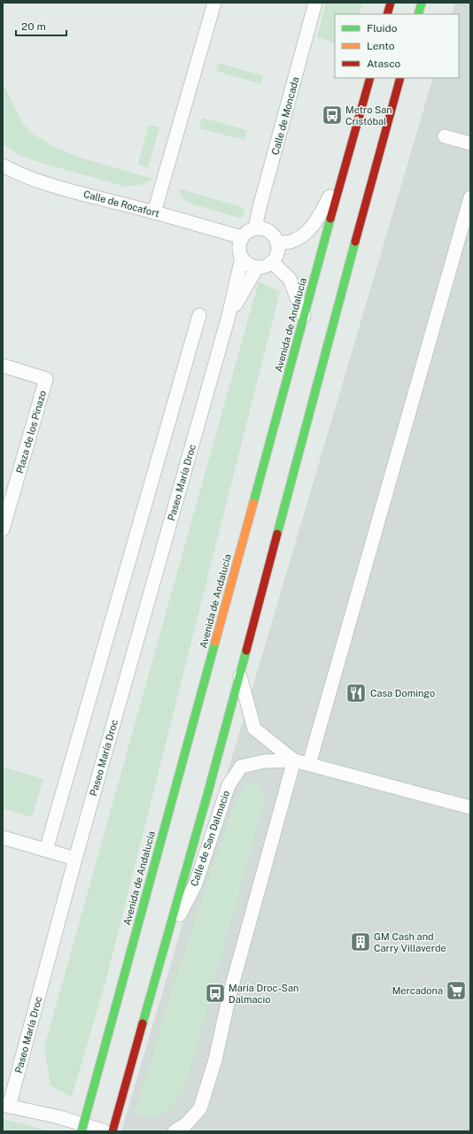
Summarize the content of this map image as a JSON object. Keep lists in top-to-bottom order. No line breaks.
{"streets":{"main road":["Avenida de Andalucía"],"street":["Calle de Moncada","Calle de Rocafort","Plaza de los Pinazo","Paseo María Droc","Calle de San Dalmacio"]},"crossings":[["Calle de Moncada","Calle de Rocafort"],["Calle de Moncada","Paseo María Droc"],["Calle de Rocafort","Paseo María Droc"]],"places":{"bus stop":["Metro San Cristóbal","María Droc-San Dalmacio"],"restaurant":["Casa Domingo"],"building":["GM Cash and Carry Villaverde"],"supermarket":["Mercadona"]},"legend":["Fluido","Lento","Atasco"],"scale_bar":"20 m"}
